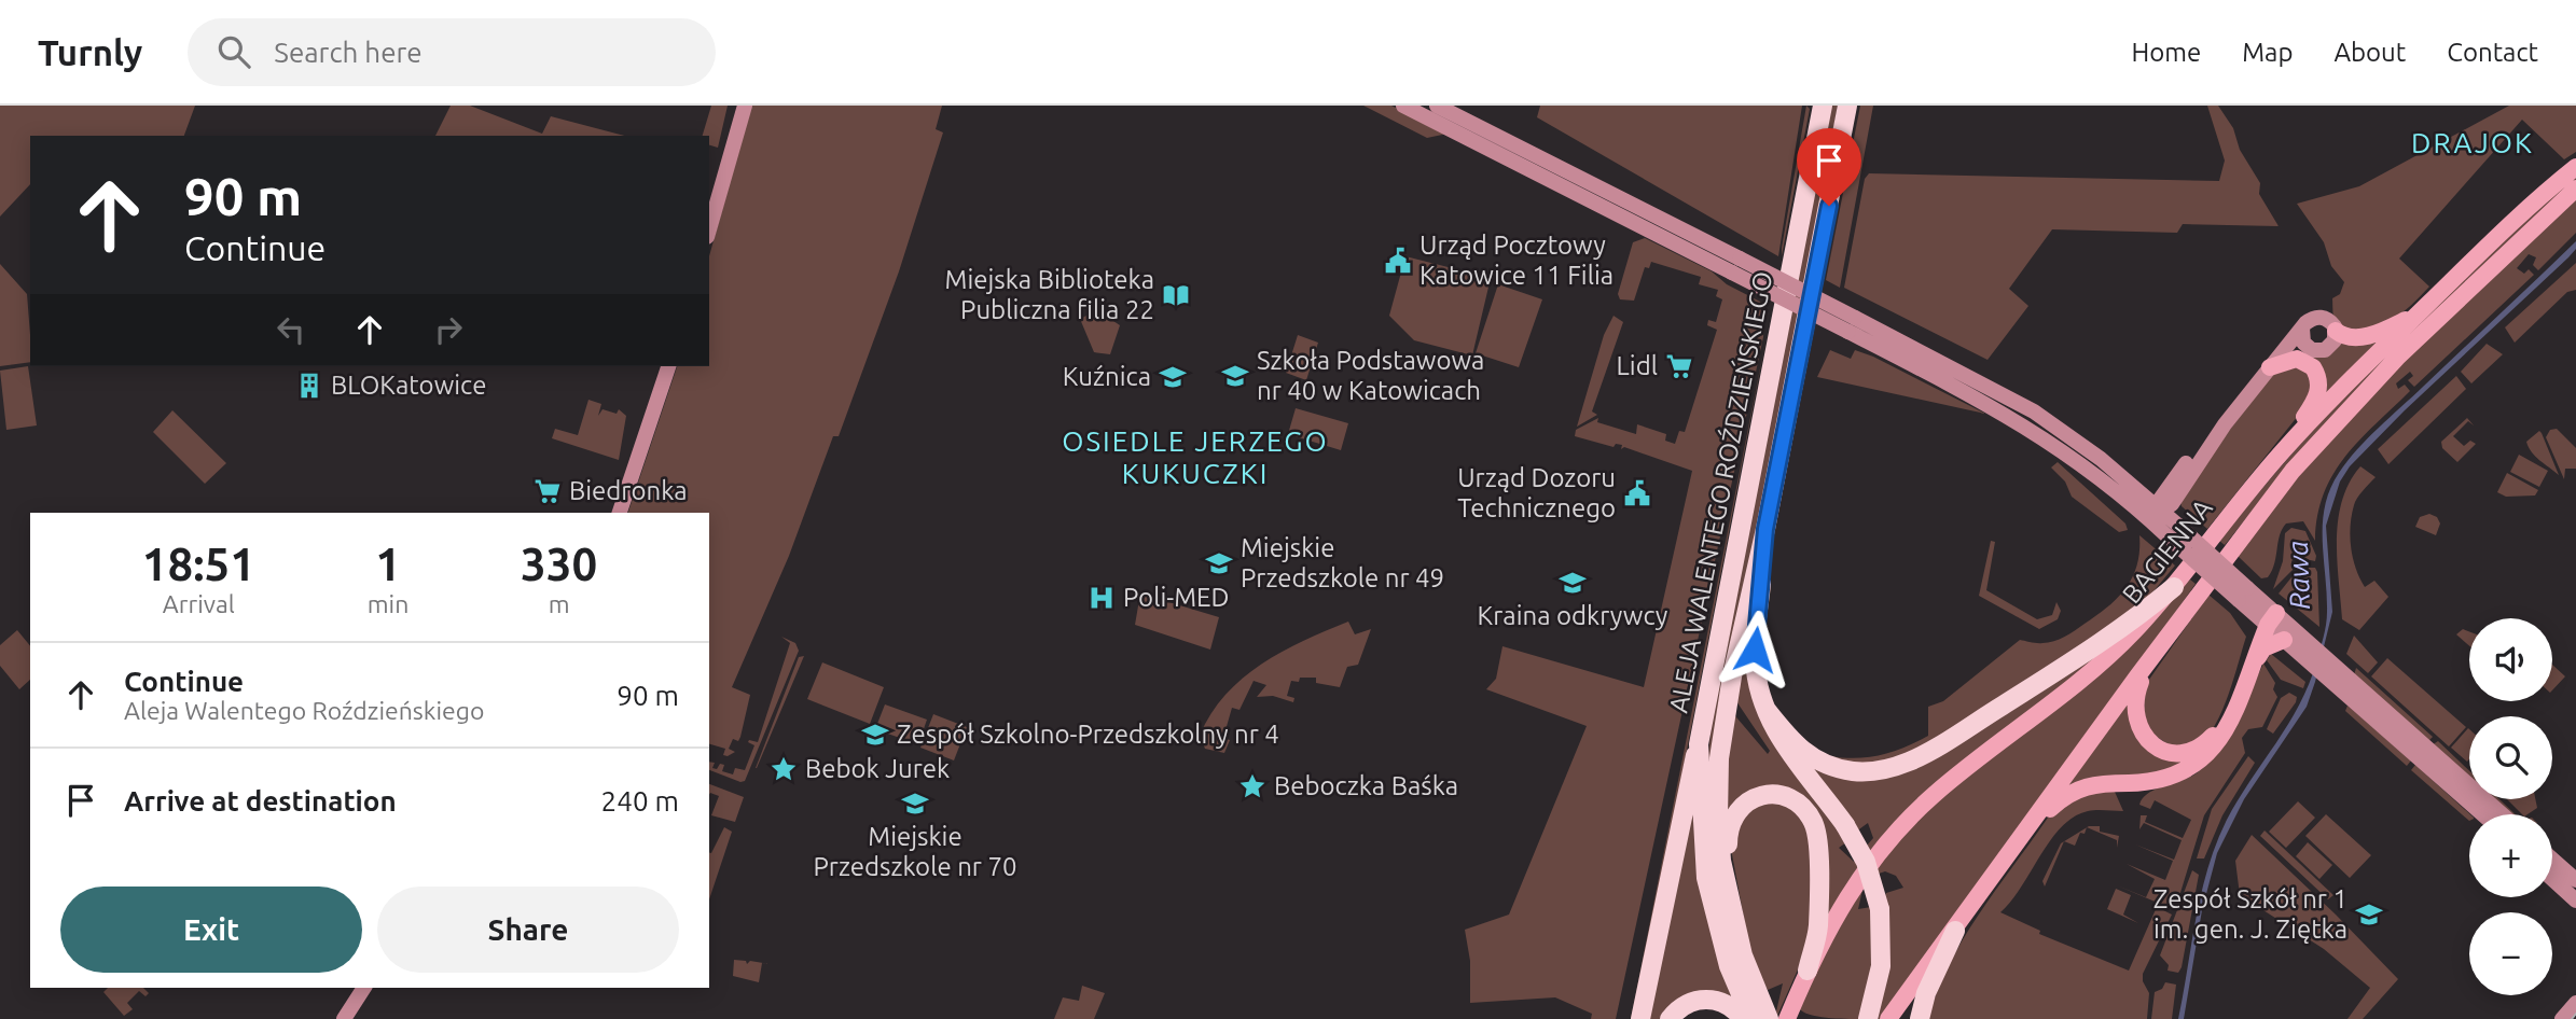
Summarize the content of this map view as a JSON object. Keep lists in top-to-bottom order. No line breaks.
{"streets":{"highway":["ALEJA WALENTEGO ROŹDZIEŃSKIEGO"],"main road":["BAGIENNA"]},"districts":["DRAJOK","OSIEDLE JERZEGO KUKUCZKI"],"water":["Rawa"],"places":{"public building":["Urząd Pocztowy Katowice 11 Filia","Urząd Dozoru Technicznego"],"library":["Miejska Biblioteka Publiczna filia 22"],"supermarket":["Lidl","Biedronka"],"school or university":["Szkoła Podstawowa nr 40 w Katowicach","Kuźnica","Miejskie Przedszkole nr 49","Kraina odkrywcy","Zespół Szkolno-Przedszkolny nr 4","Miejskie Przedszkole nr 70","Zespół Szkół nr 1 im. gen. J. Ziętka"],"building":["BLOKatowice"],"hospital":["Poli-MED"],"place":["Bebok Jurek","Beboczka Baśka"]},"page":{"header":"Turnly","search":"Search here","nav":["Home","Map","About","Contact"],"turn":["90 m","Continue"],"eta":["18:51","Arrival","1","min","330","m"],"map_buttons":["+","−"],"list":[{"name":"Continue","note":"Aleja Walentego Roździeńskiego","value":"90 m"},{"name":"Arrive at destination","value":"240 m"}],"buttons":["Exit","Share"]}}
